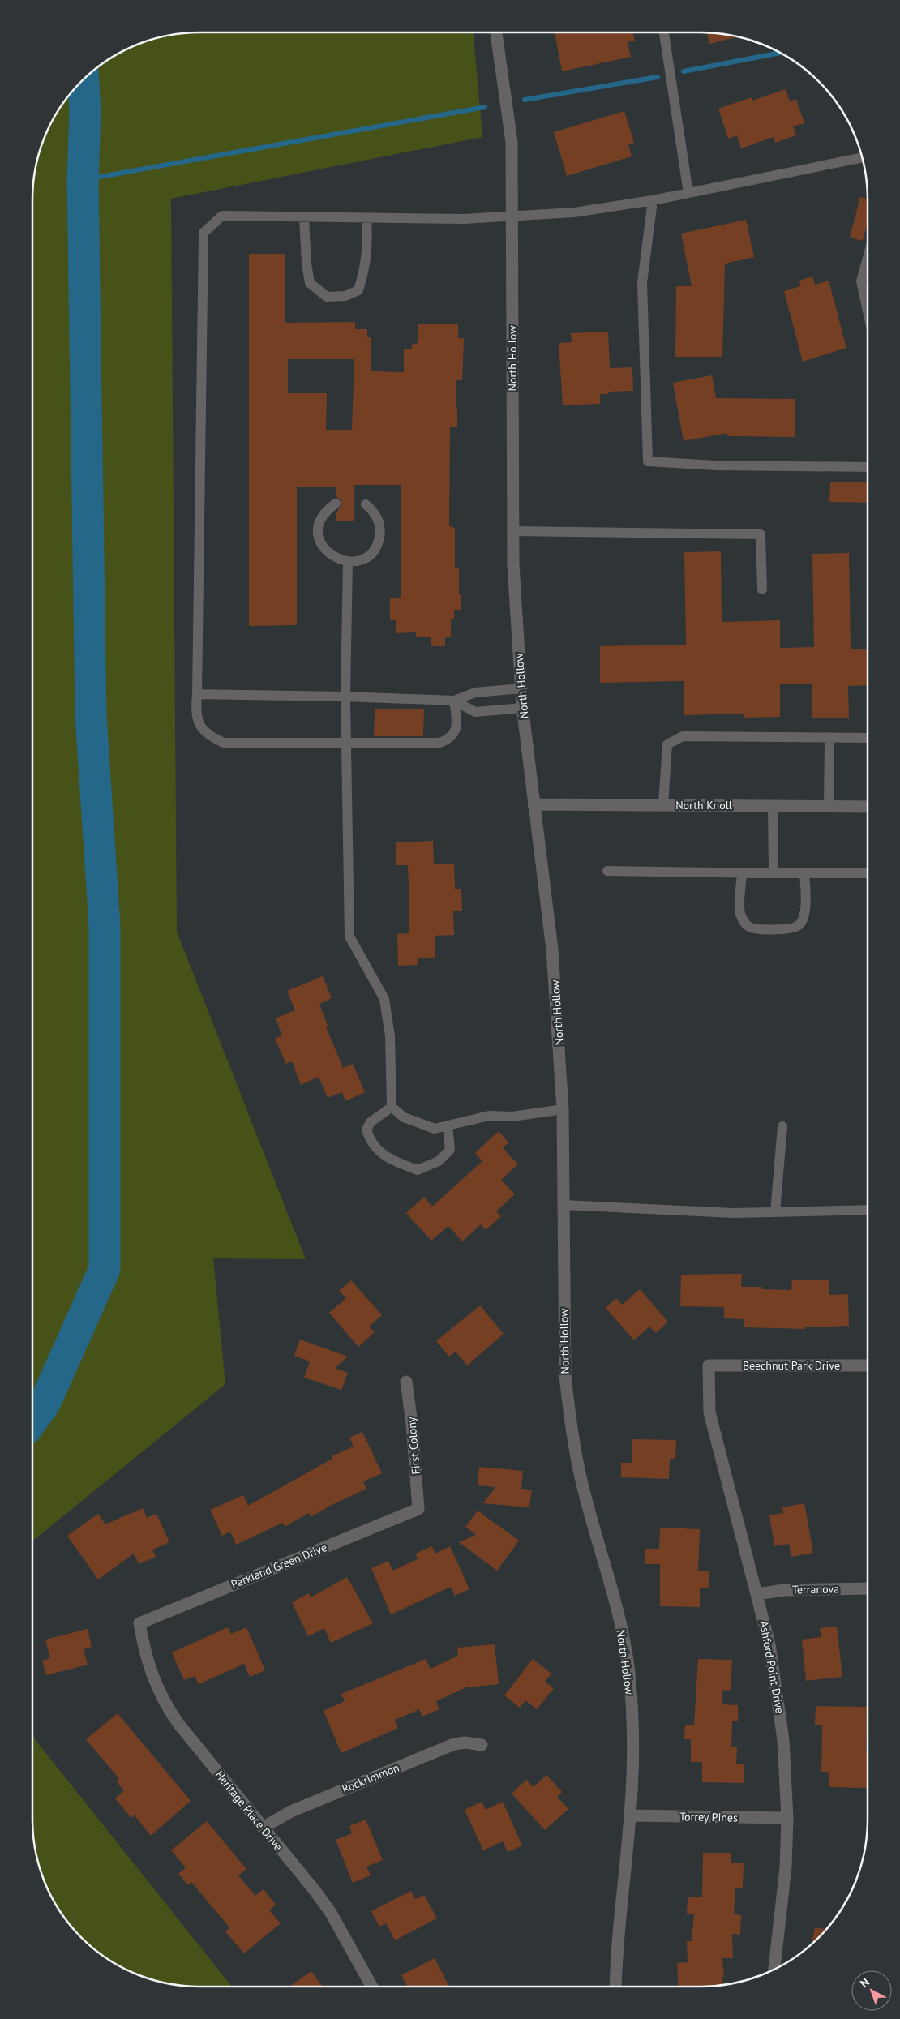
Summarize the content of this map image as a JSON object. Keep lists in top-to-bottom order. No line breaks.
{"streets":{"street":["North Hollow","North Knoll","Beechnut Park Drive","First Colony","Parkland Green Drive","Terranova","Ashford Point Drive","Rockrimmon","Heritage Place Drive","Torrey Pines"]},"crossings":[["North Hollow","North Knoll"],["North Hollow","Torrey Pines"],["Beechnut Park Drive","Ashford Point Drive"],["First Colony","Parkland Green Drive"],["Parkland Green Drive","Heritage Place Drive"],["Terranova","Ashford Point Drive"],["Ashford Point Drive","Torrey Pines"],["Rockrimmon","Heritage Place Drive"]],"north":"top left"}
